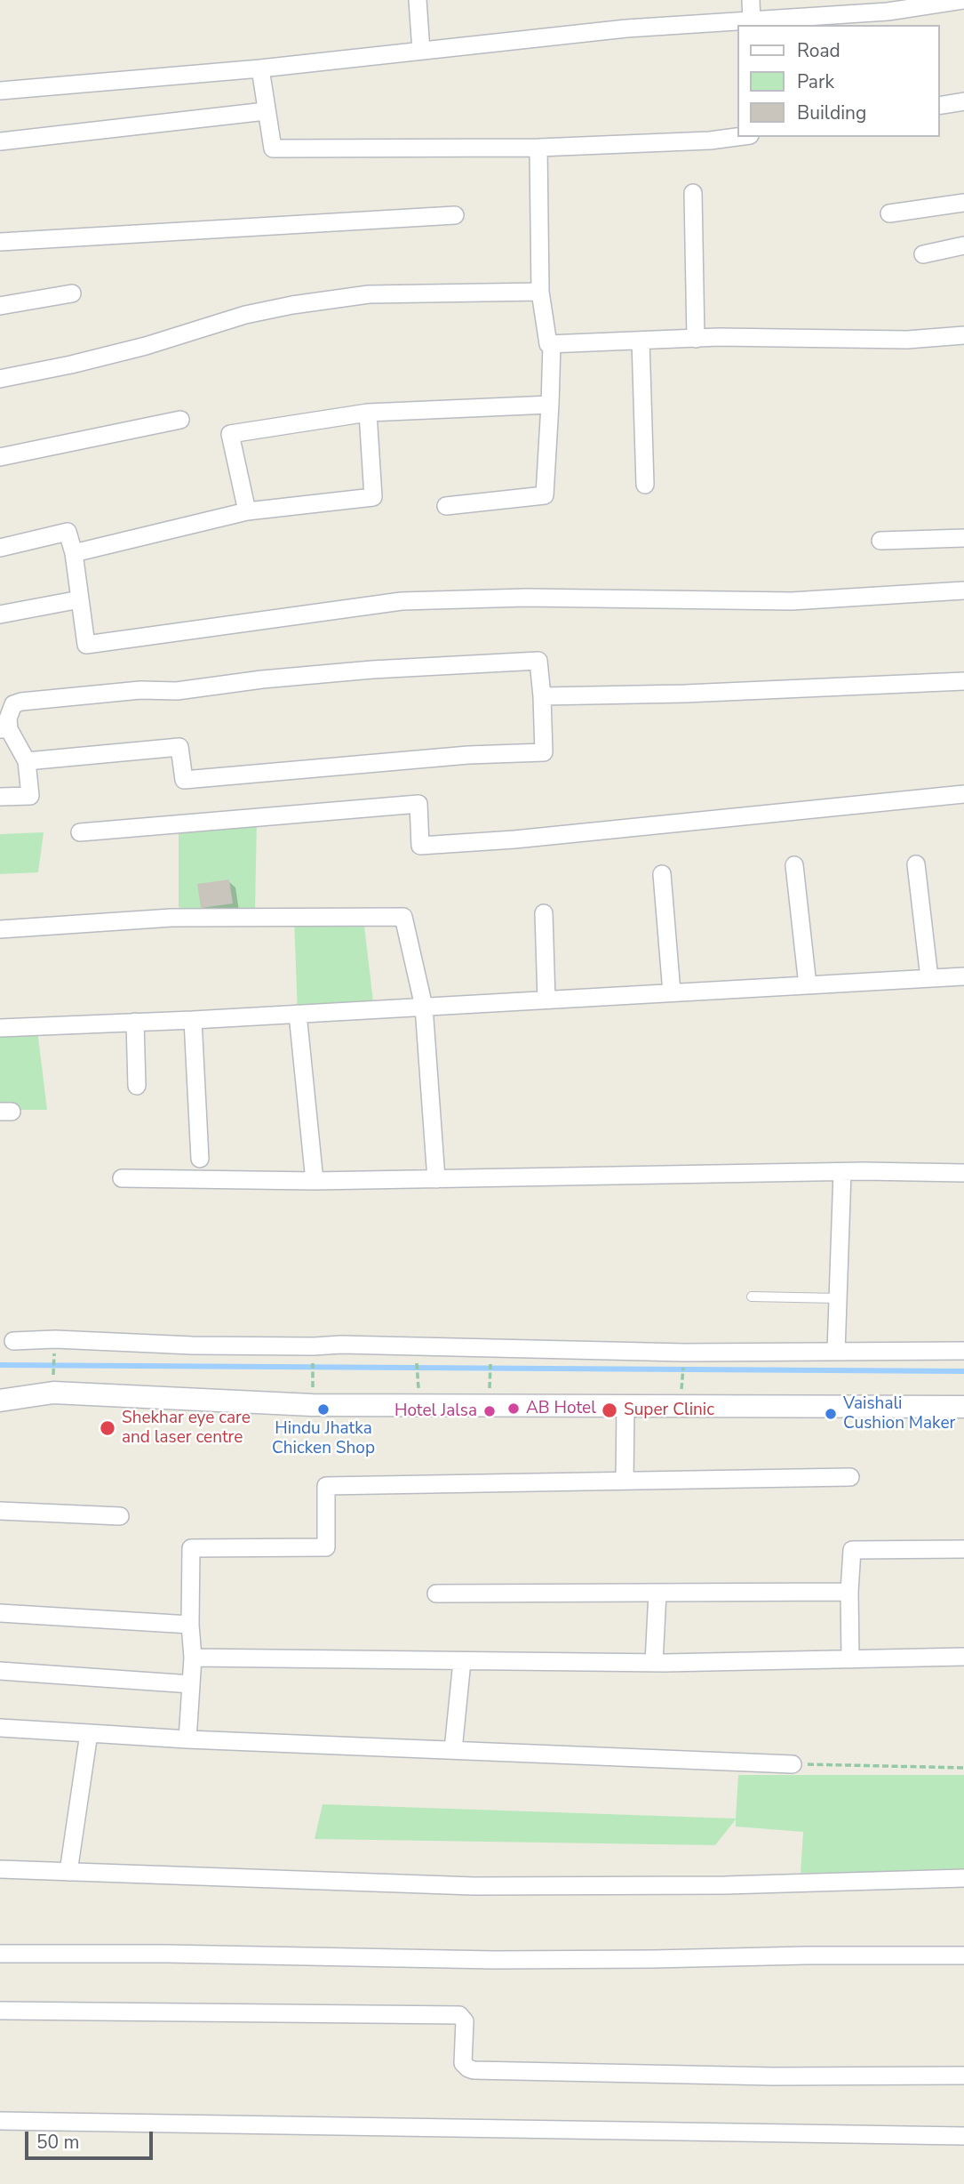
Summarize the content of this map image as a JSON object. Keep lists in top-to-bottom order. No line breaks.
{"places":["AB Hotel","Hindu Jhatka Chicken Shop","Super Clinic","Hotel Jalsa","Vaishali Cushion Maker","Shekhar eye care and laser centre"],"legend":["Road","Park","Building"],"scale_bar":"50 m"}
